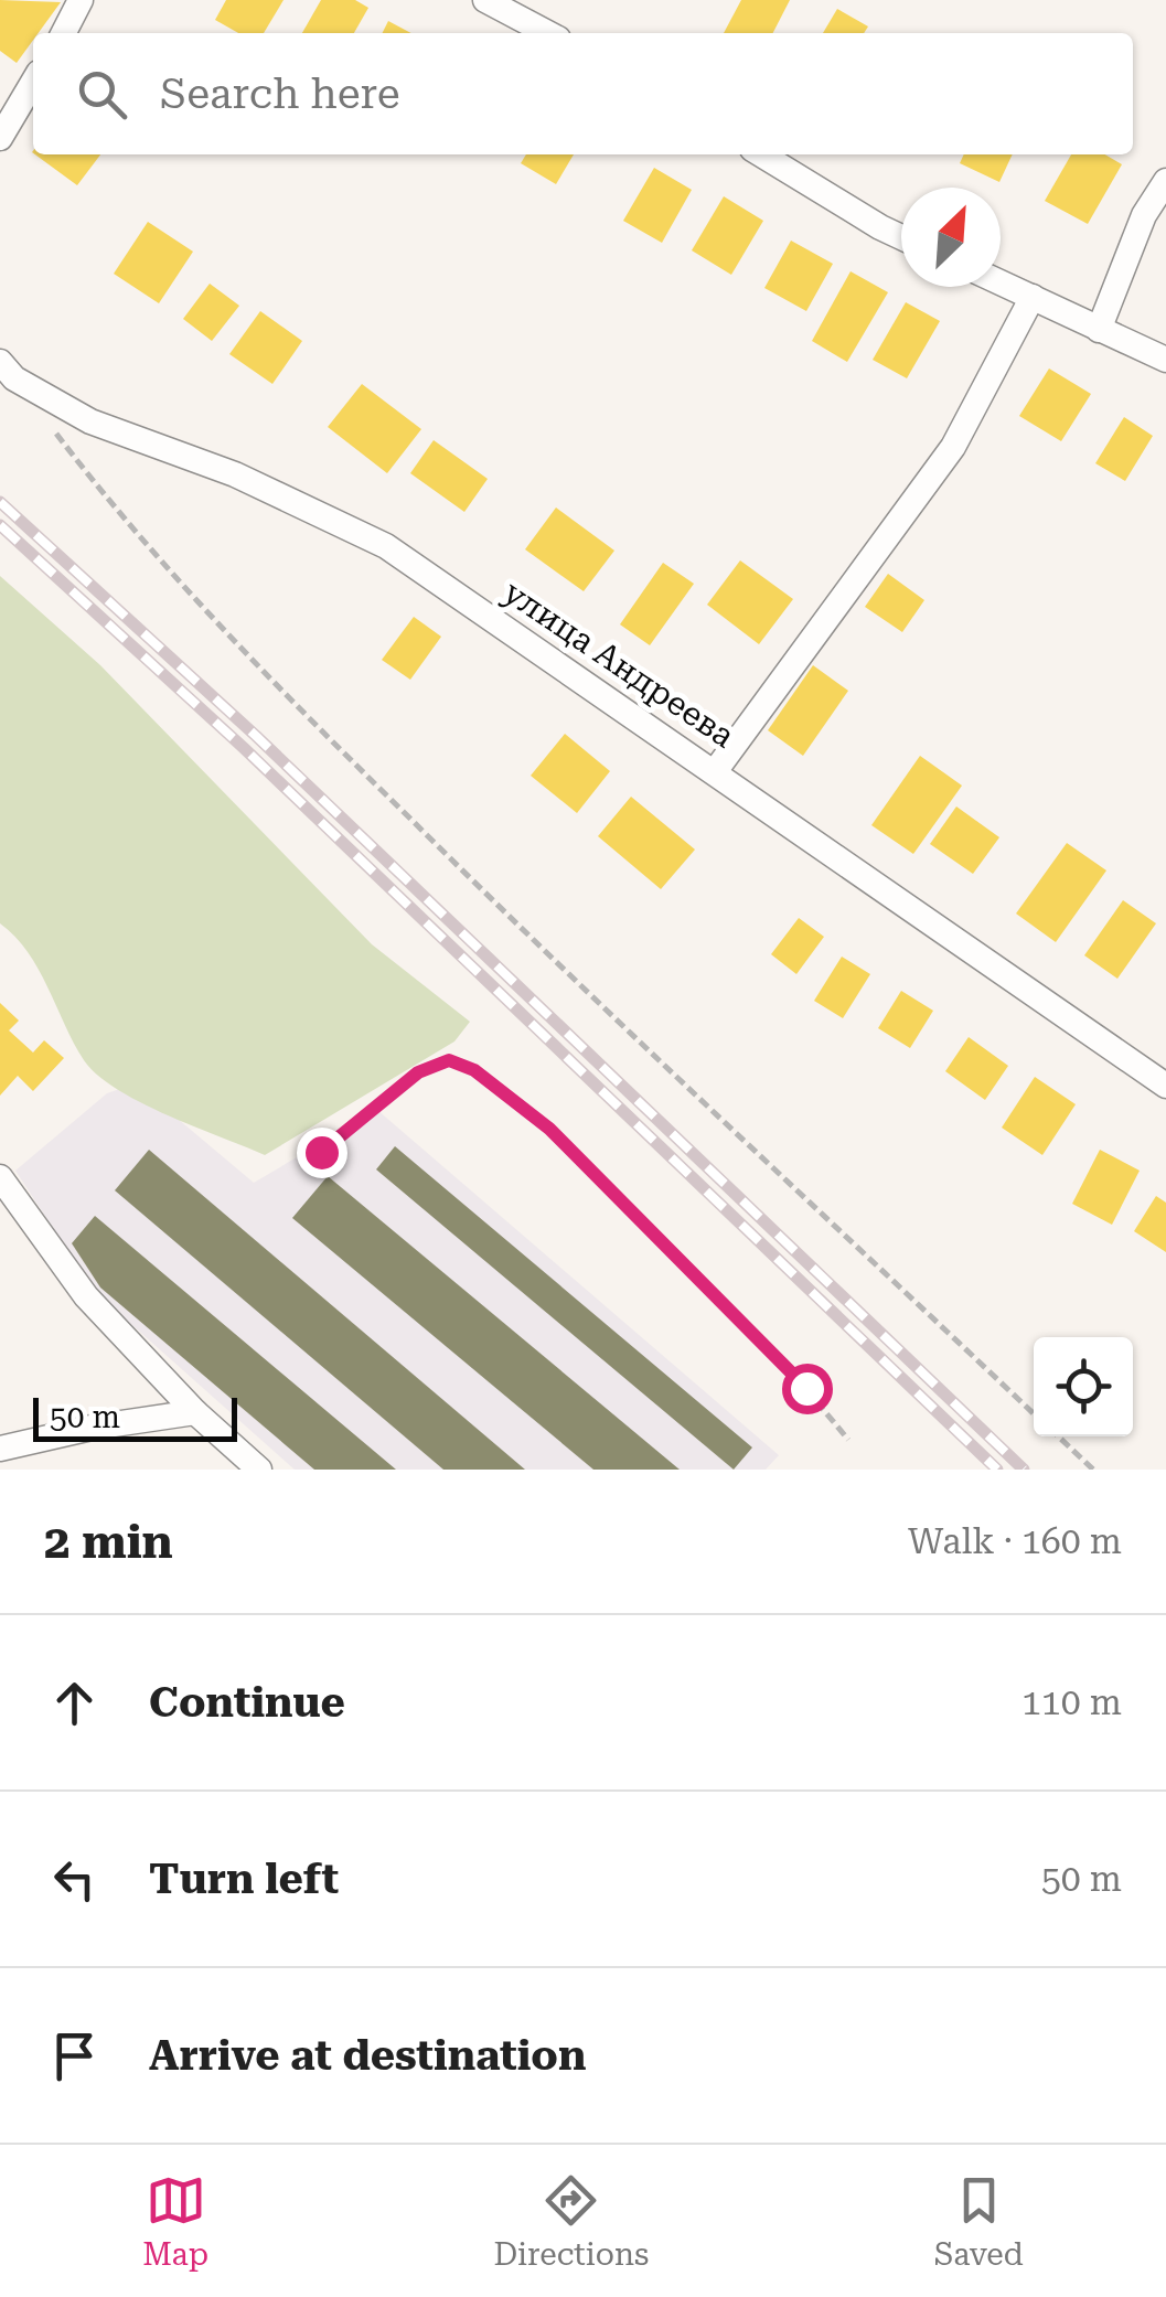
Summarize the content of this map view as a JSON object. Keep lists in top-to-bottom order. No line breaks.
{"streets":{"street":["улица Андреева"]},"scale_bar":"50 m","north":"top right","page":{"search":"Search here","scale":"50 m","heading":["2 min","Walk · 160 m"],"list":[["Continue","110 m"],["Turn left","50 m"],"Arrive at destination"],"nav":["Map","Directions","Saved"]}}
